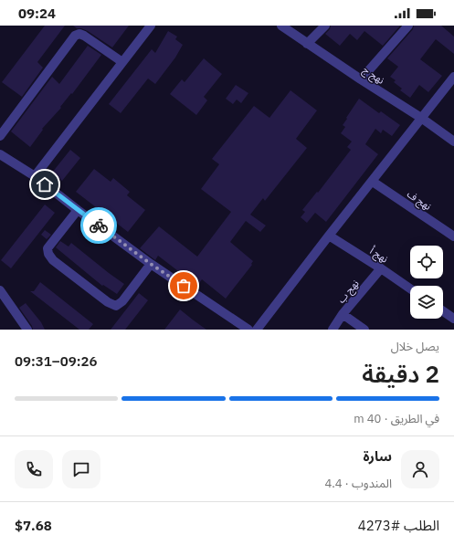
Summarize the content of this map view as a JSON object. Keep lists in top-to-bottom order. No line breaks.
{"streets":{"street":["نهج ج","نهج ف","نهج أ","نهج ب"]},"crossings":[["نهج أ","نهج ب"]],"page":{"status":"09:24","heading":["2 دقيقة","يصل خلال","09:26–09:31"],"panel":["سارة","المندوب · 4.4","الطلب #4273","$7.68"],"bar":"في الطريق · 40 m"}}
